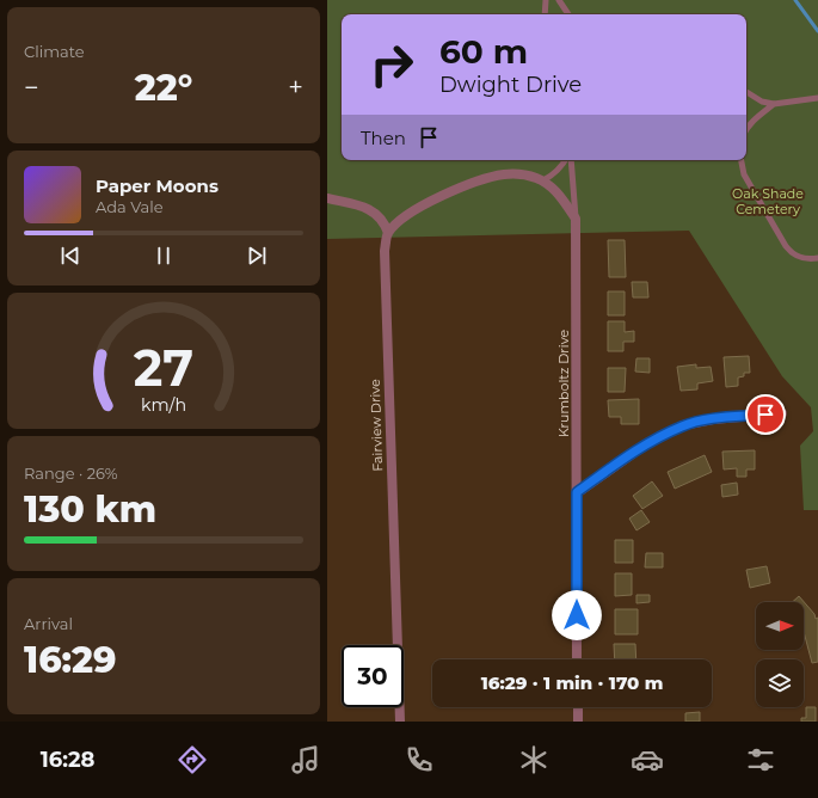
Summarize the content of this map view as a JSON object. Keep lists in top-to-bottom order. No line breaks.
{"streets":{"street":["Krumboltz Drive","Fairview Drive"]},"parks":["Oak Shade Cemetery"],"north":"right","page":{"tile":["Climate",["Range · 26%","130 km"],["Arrival","16:29"]],"turn":["60 m","Dwight Drive"],"heat":["−","22°","+"],"then":"Then","song":["Paper Moons","Ada Vale"],"limit":"30","trip":"16:29 · 1 min · 170 m","tabs":"16:28","gauge":["27","km/h"]}}
